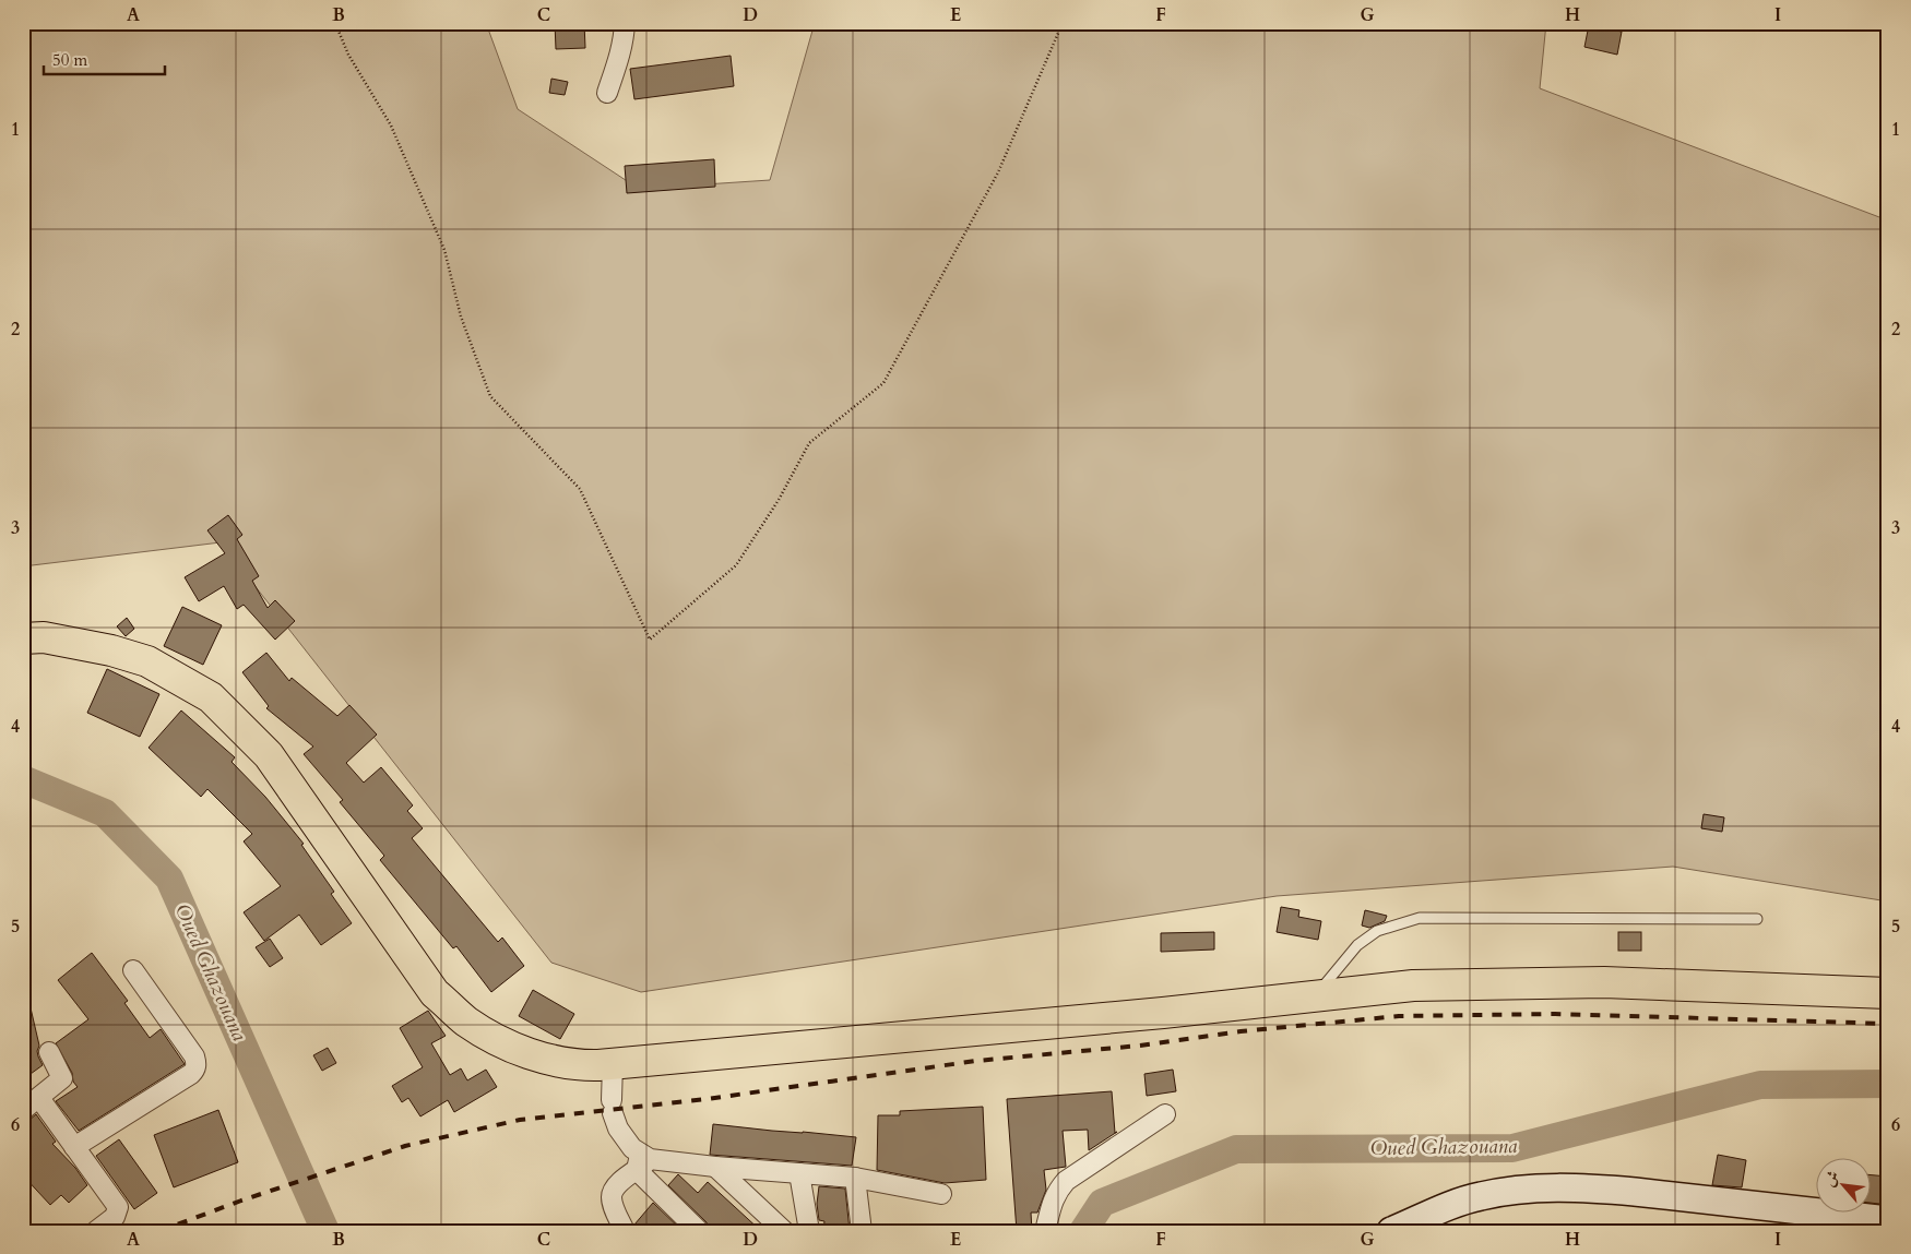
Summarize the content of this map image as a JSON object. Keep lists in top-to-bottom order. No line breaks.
{"water":["Oued Ghazouana"],"scale_bar":"50 m","north":"top left","grid":{"columns":["A","B","C","D","E","F","G","H","I"],"rows":["1","2","3","4","5","6"]}}
